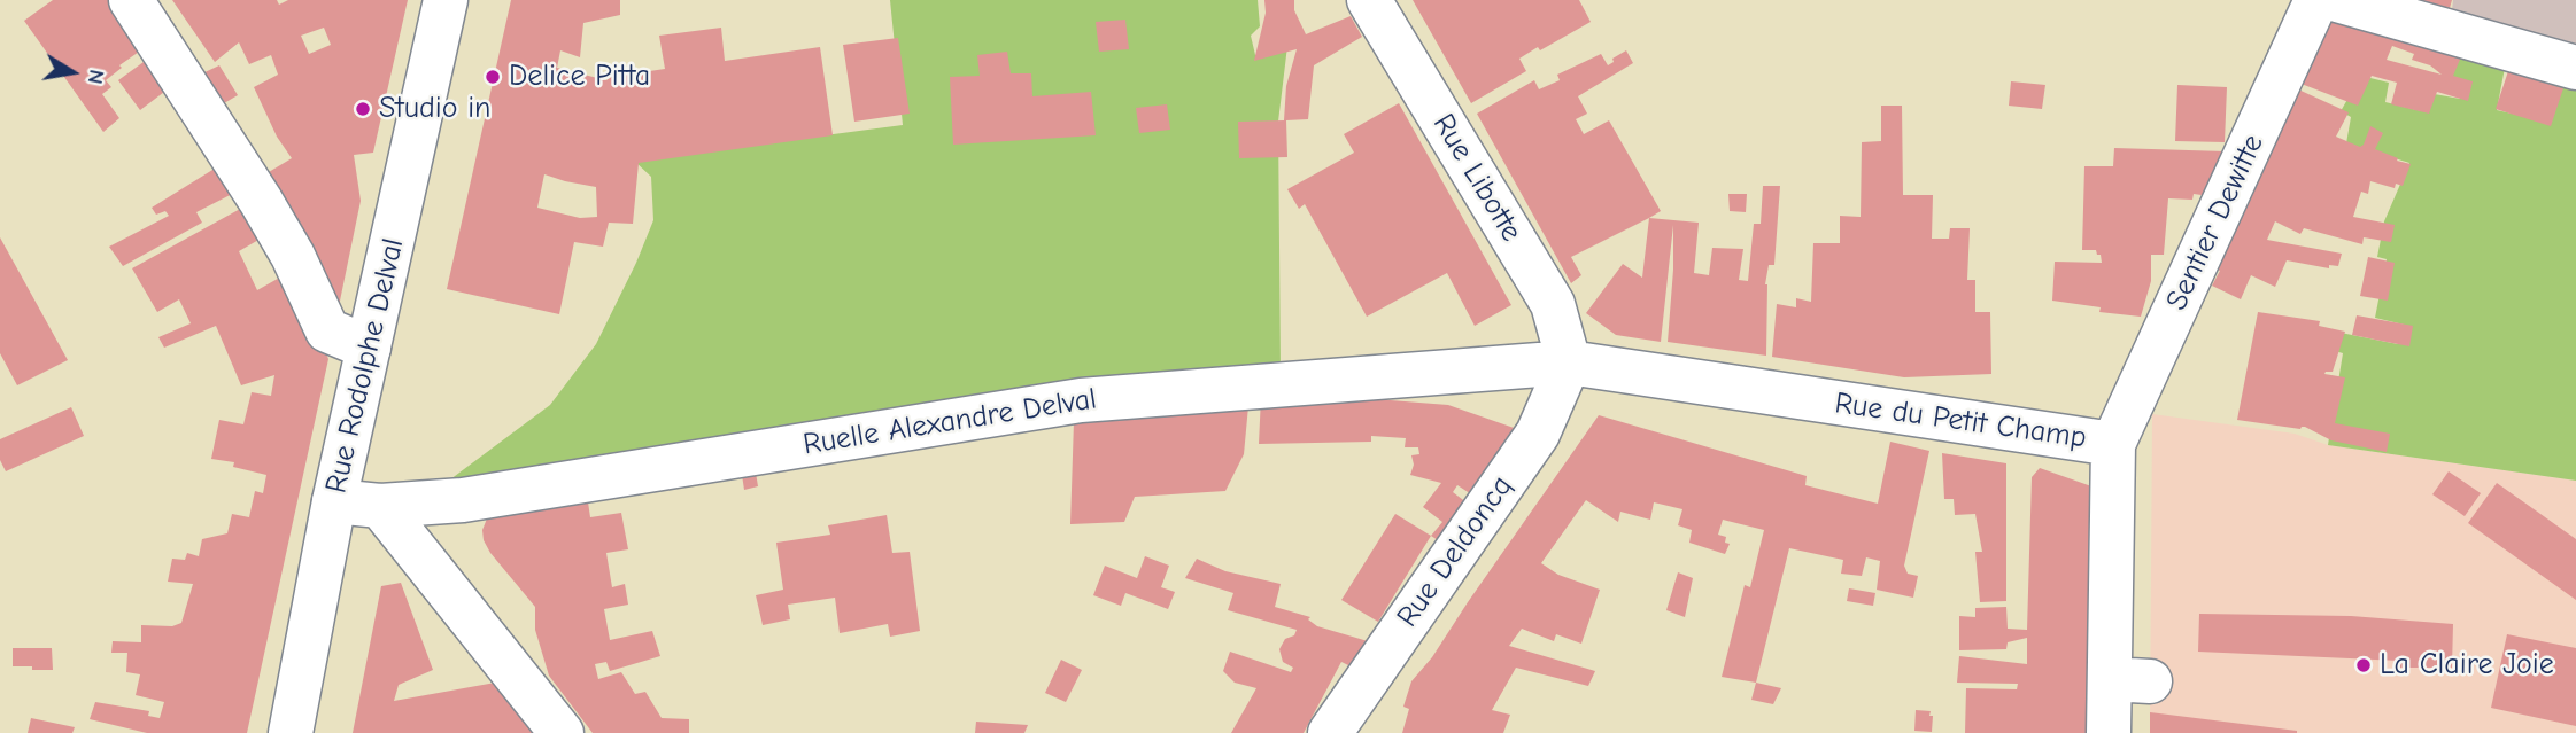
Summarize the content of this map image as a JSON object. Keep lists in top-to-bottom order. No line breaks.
{"streets":{"street":["Rue Libotte","Sentier Dewitte","Rue Rodolphe Delval","Rue du Petit Champ","Ruelle Alexandre Delval","Rue Deldoncq"]},"crossings":[["Rue Libotte","Rue du Petit Champ"],["Rue Libotte","Ruelle Alexandre Delval"],["Rue Libotte","Rue Deldoncq"],["Sentier Dewitte","Rue du Petit Champ"],["Rue Rodolphe Delval","Ruelle Alexandre Delval"],["Rue du Petit Champ","Ruelle Alexandre Delval"],["Rue du Petit Champ","Rue Deldoncq"],["Ruelle Alexandre Delval","Rue Deldoncq"]],"places":["Delice Pitta","Studio in","La Claire Joie"],"north":"right"}
